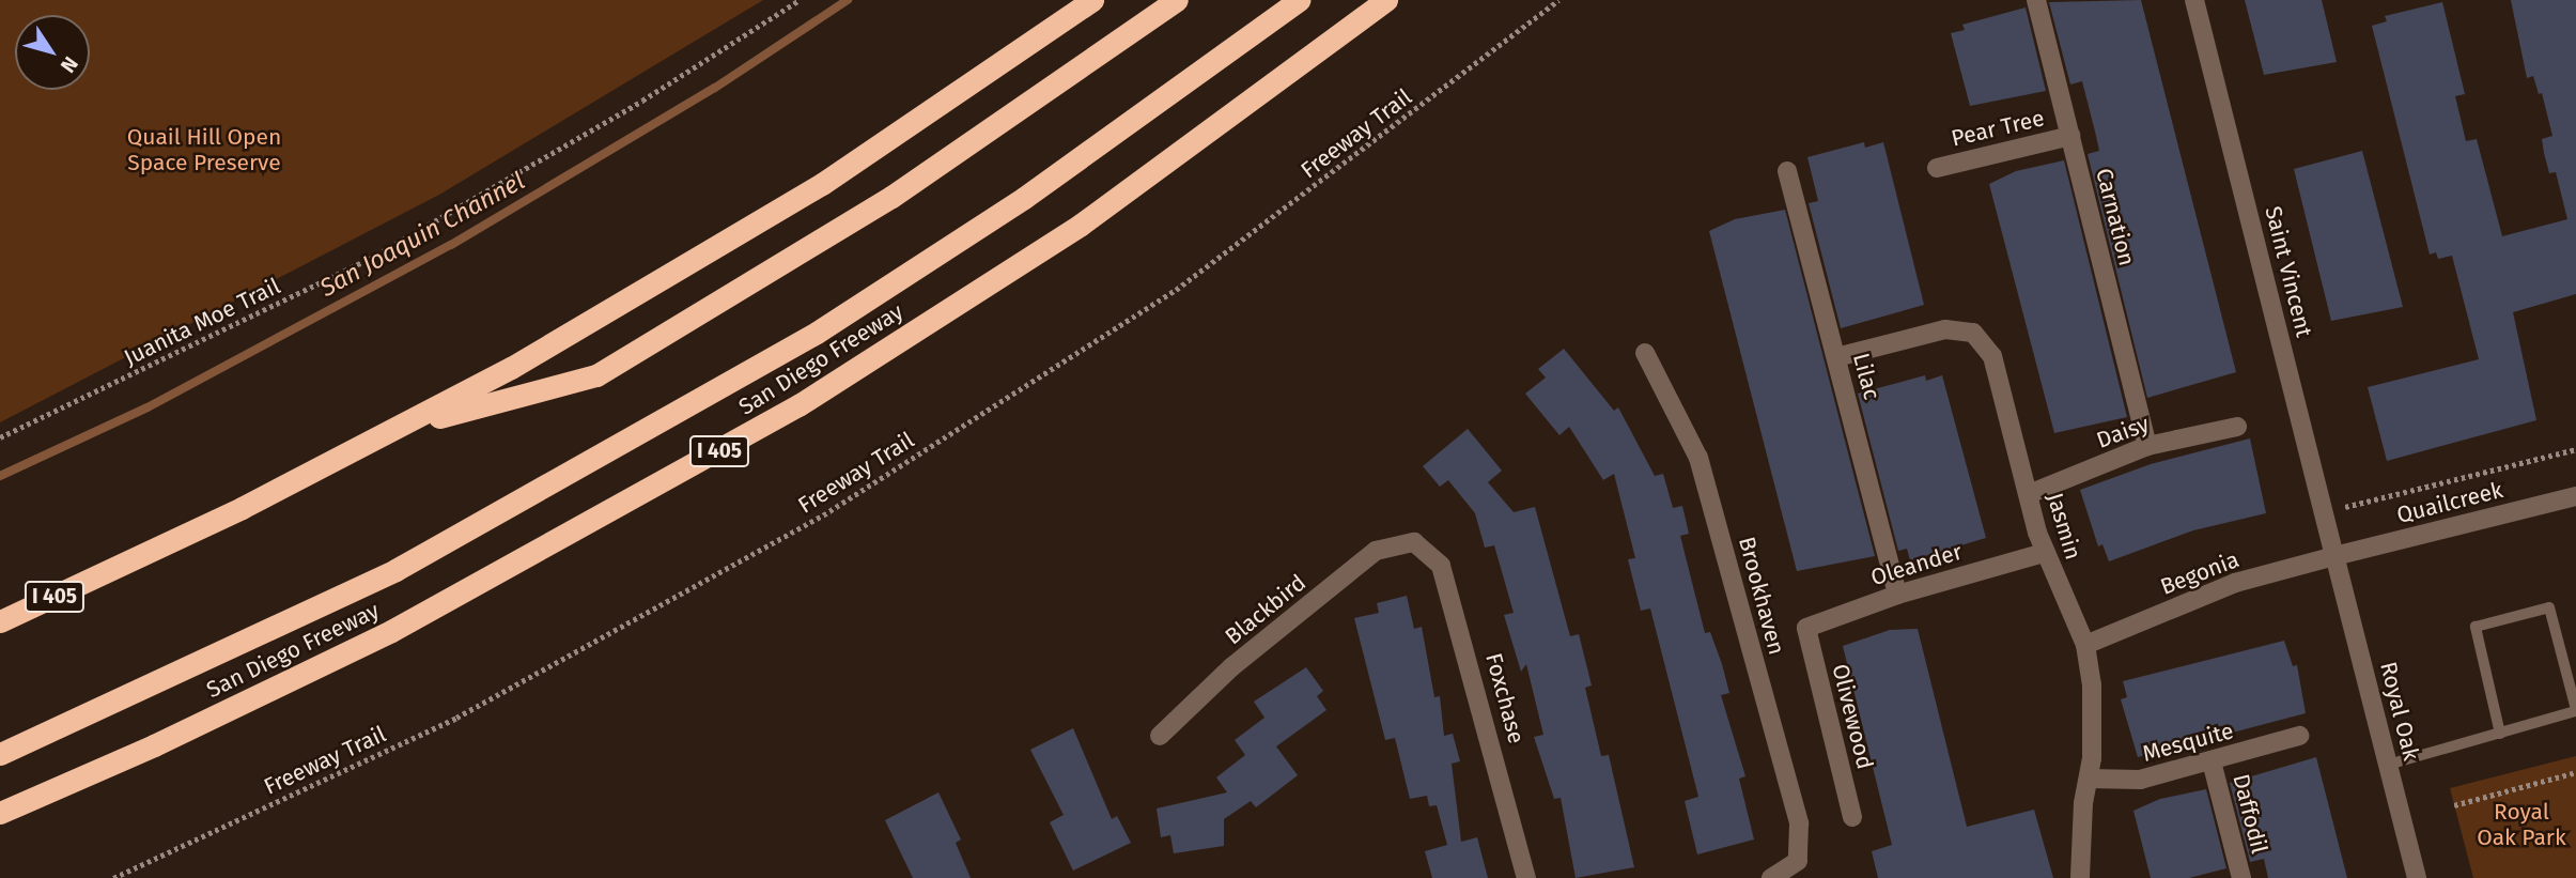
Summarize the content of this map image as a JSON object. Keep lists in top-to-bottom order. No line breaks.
{"streets":{"highway":["San Diego Freeway","I 405"],"street":["Pear Tree","Carnation","Saint Vincent","Lilac","Daisy","Quailcreek","Jasmin","Oleander","Begonia","Brookhaven","Blackbird","Foxchase","Royal Oak","Olivewood","Mesquite","Daffodil"],"path":["Freeway Trail","Juanita Moe Trail"]},"crossings":[["Pear Tree","Carnation"],["Carnation","Daisy"],["Saint Vincent","Quailcreek"],["Saint Vincent","Begonia"],["Saint Vincent","Royal Oak"],["Lilac","Jasmin"],["Lilac","Oleander"],["Daisy","Jasmin"],["Quailcreek","Begonia"],["Quailcreek","Royal Oak"],["Jasmin","Oleander"],["Jasmin","Begonia"],["Jasmin","Mesquite"],["Oleander","Olivewood"],["Begonia","Royal Oak"],["Blackbird","Foxchase"],["Mesquite","Daffodil"]],"water":["San Joaquin Channel"],"parks":["Quail Hill Open Space Preserve","Royal Oak Park"],"north":"bottom right"}
